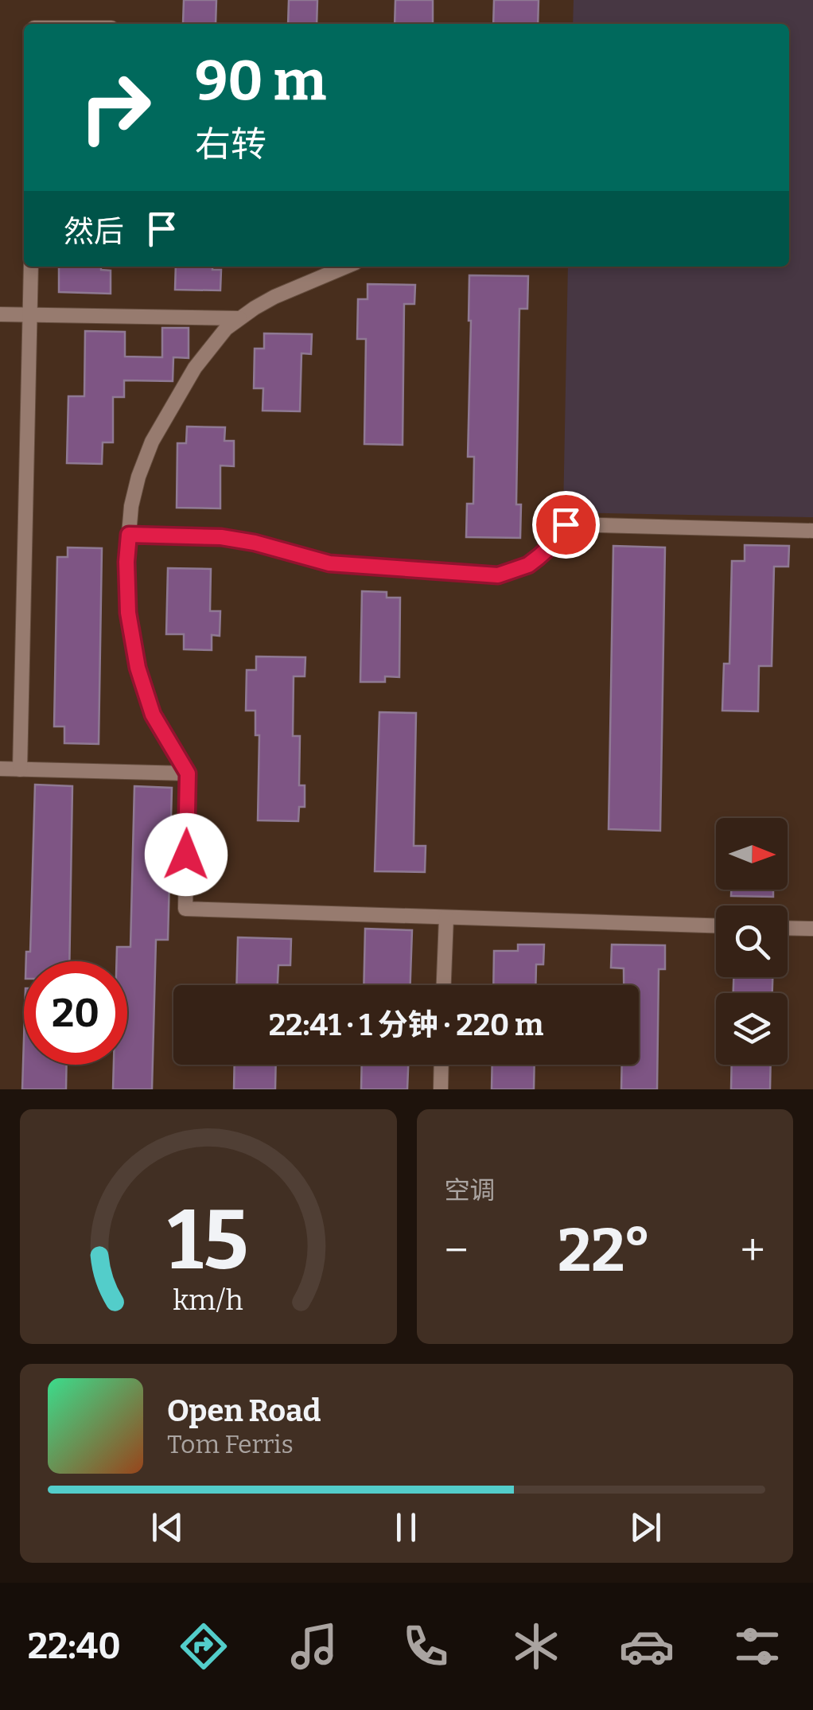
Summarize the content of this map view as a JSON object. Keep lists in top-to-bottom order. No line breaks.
{"north":"right","page":{"turn":["90 m","右转"],"then":"然后","limit":"20","trip":"22:41 · 1 分钟 · 220 m","tile":"空调","heat":["−","22°","+"],"song":["Open Road","Tom Ferris"],"tabs":"22:40","gauge":["15","km/h"]}}
